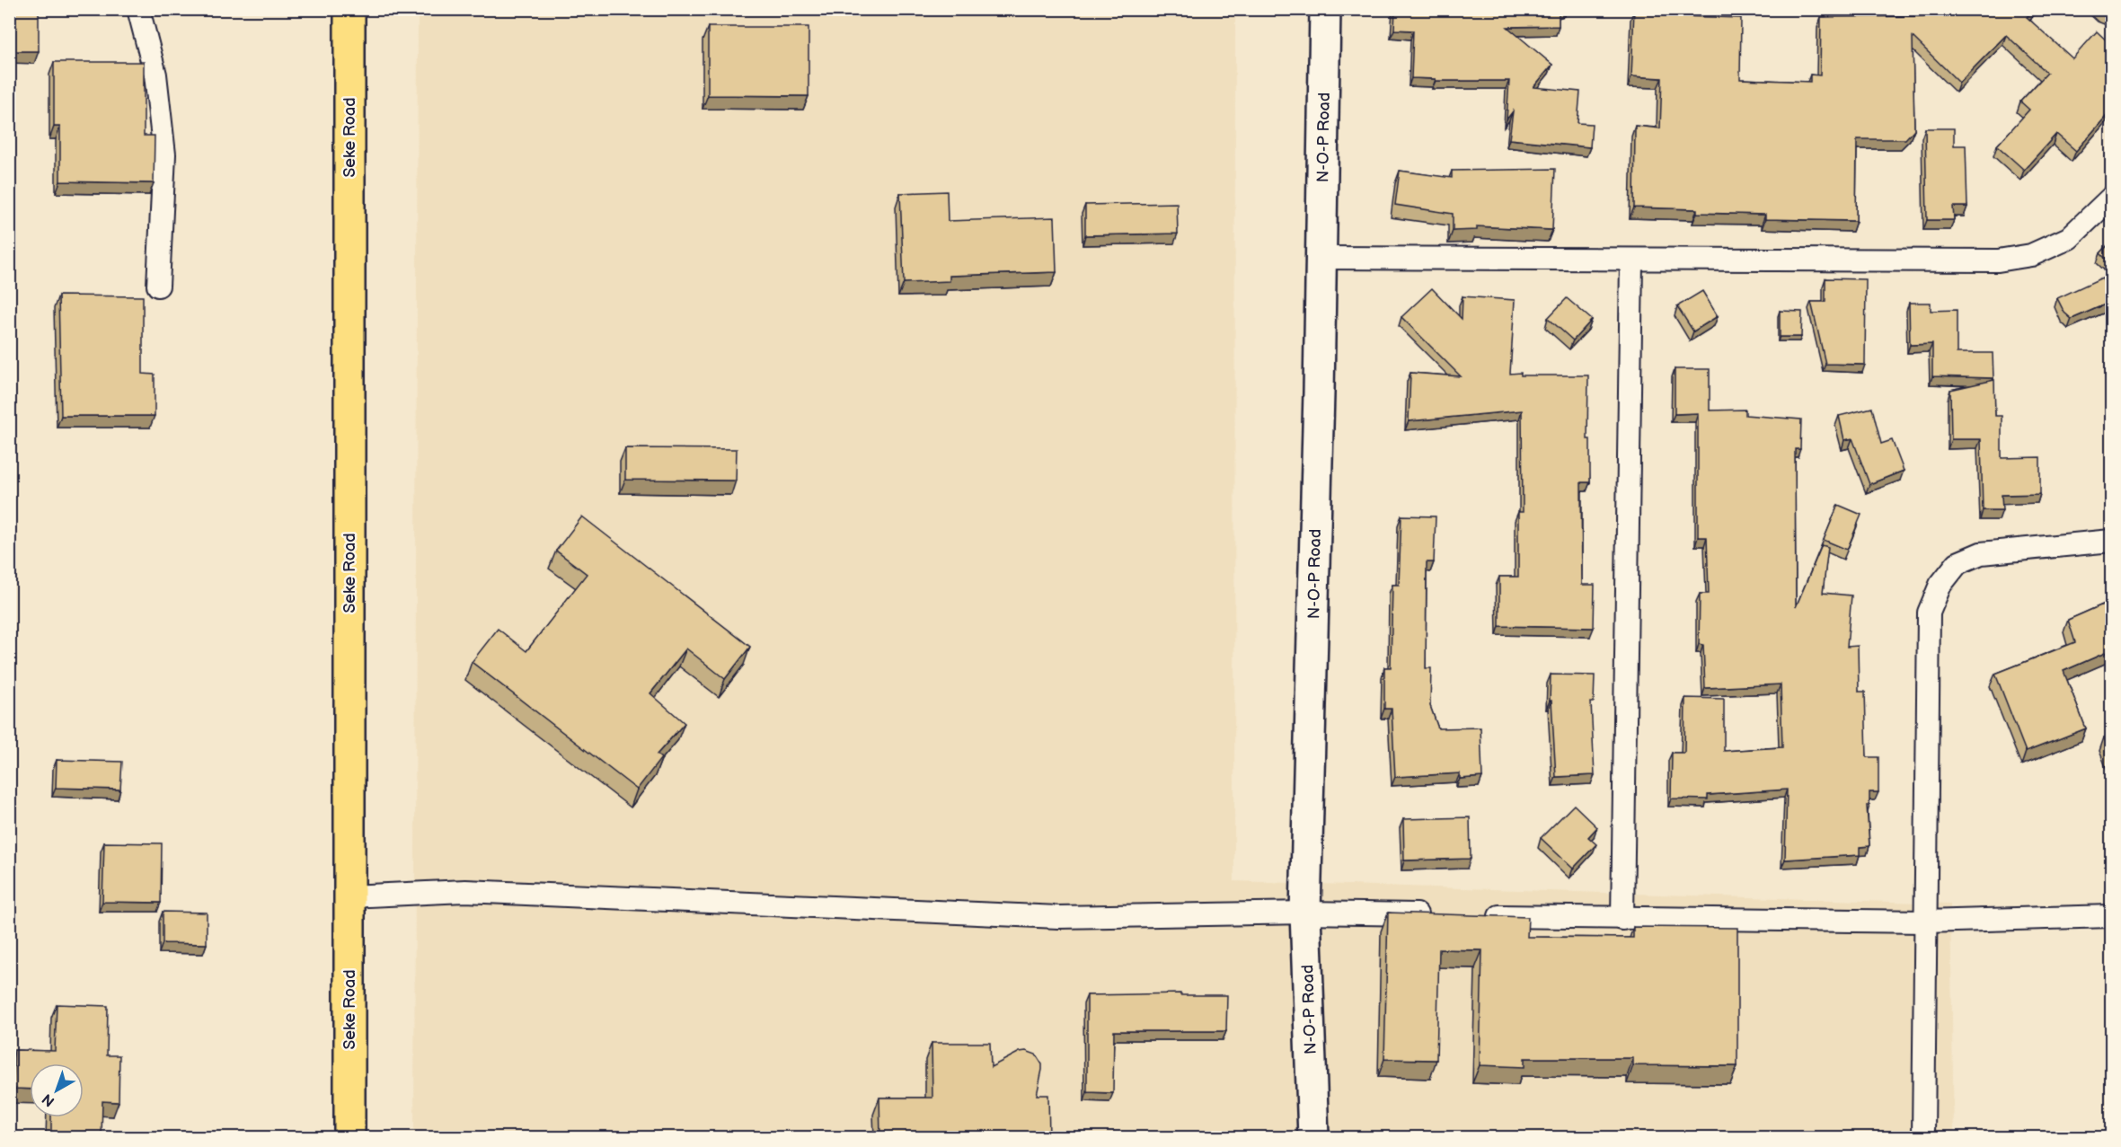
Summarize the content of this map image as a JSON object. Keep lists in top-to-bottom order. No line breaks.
{"streets":{"main road":["Seke Road"],"street":["N-O-P Road"]},"north":"bottom left"}
